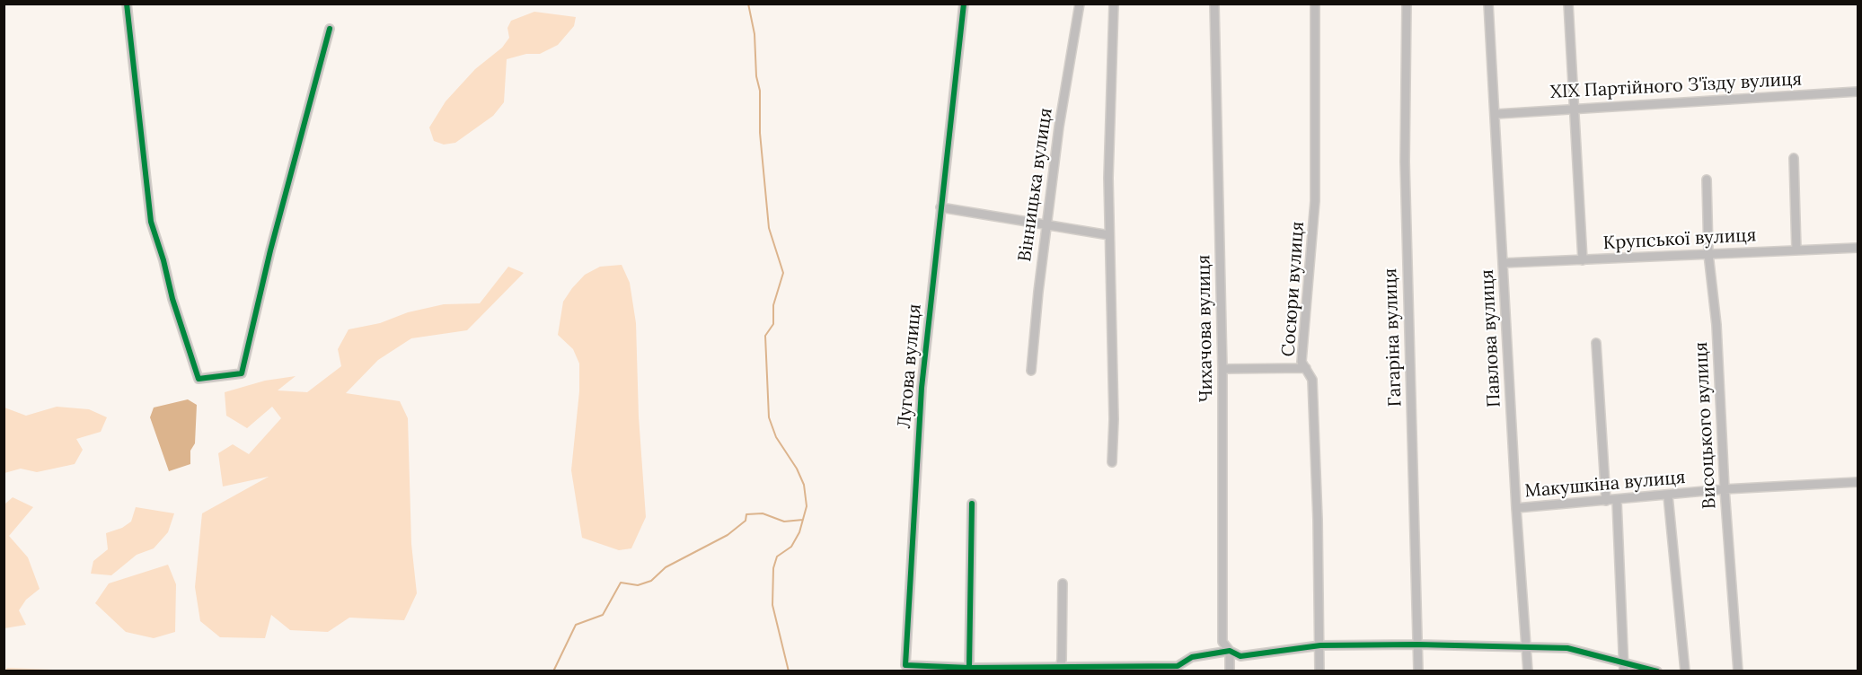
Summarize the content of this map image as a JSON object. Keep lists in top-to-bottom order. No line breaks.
{"streets":{"street":["XIX Партійного З'їзду вулиця","Вінницька вулиця","Крупської вулиця","Сосюри вулиця","Чихачова вулиця","Гагаріна вулиця","Павлова вулиця","Лугова вулиця","Висоцького вулиця","Макушкіна вулиця"]},"crossings":[["XIX Партійного З'їзду вулиця","Павлова вулиця"],["Крупської вулиця","Павлова вулиця"],["Крупської вулиця","Висоцького вулиця"],["Павлова вулиця","Макушкіна вулиця"],["Висоцького вулиця","Макушкіна вулиця"]]}
